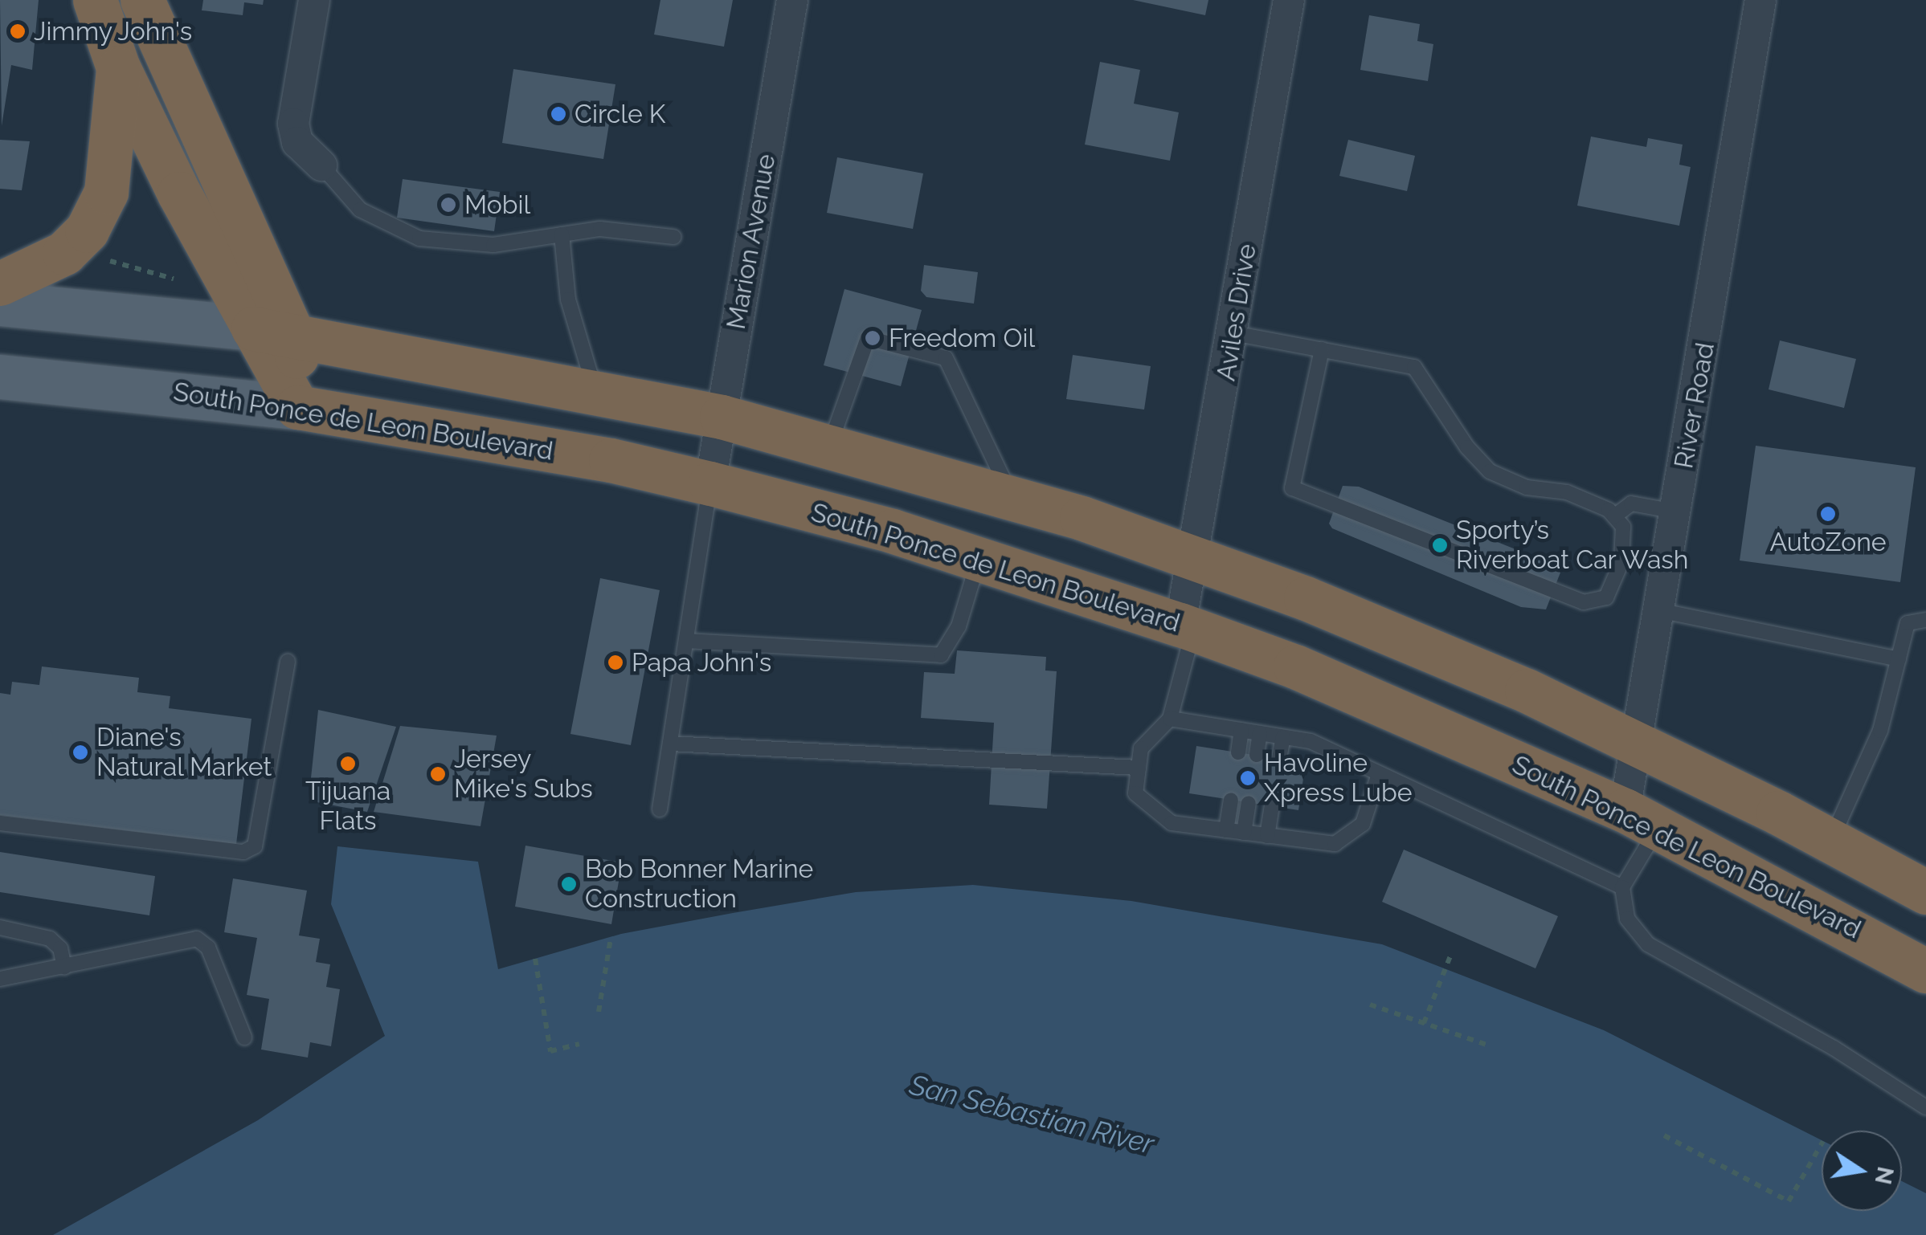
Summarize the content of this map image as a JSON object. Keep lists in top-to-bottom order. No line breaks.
{"streets":{"highway":["South Ponce de Leon Boulevard"],"street":["Marion Avenue","Aviles Drive","River Road"]},"crossings":[["Marion Avenue","South Ponce de Leon Boulevard"],["Aviles Drive","South Ponce de Leon Boulevard"],["River Road","South Ponce de Leon Boulevard"]],"water":["San Sebastian River"],"places":["Jimmy John's","Circle K","Mobil","Freedom Oil","AutoZone","Sporty’s Riverboat Car Wash","Papa John's","Diane's Natural Market","Tijuana Flats","Jersey Mike's Subs","Havoline Xpress Lube","Bob Bonner Marine Construction"],"north":"right"}
